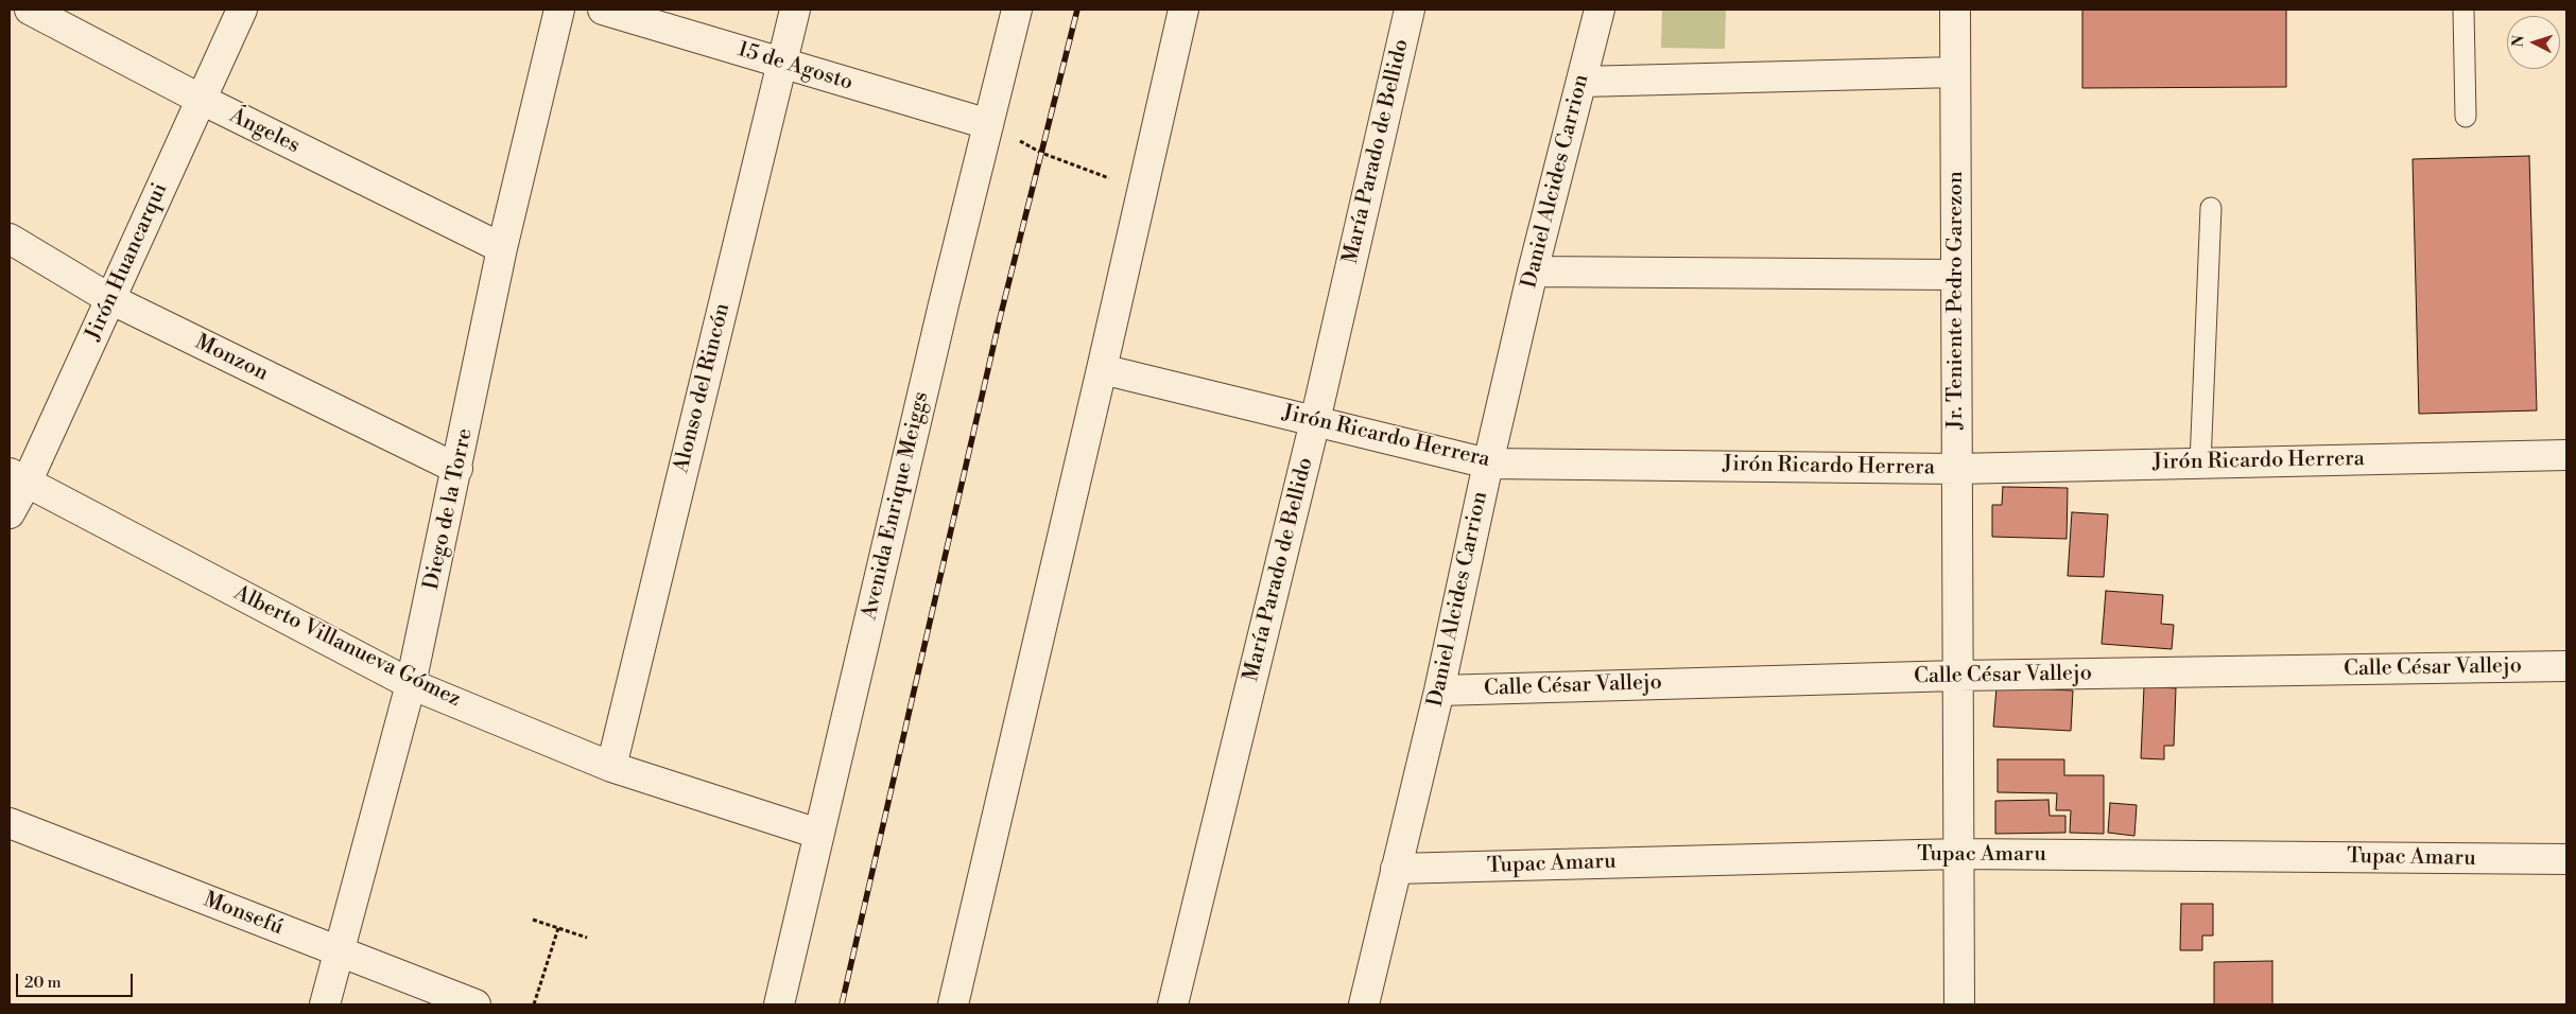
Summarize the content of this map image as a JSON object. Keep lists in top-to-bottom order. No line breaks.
{"streets":{"street":["15 de Agosto","Ángeles","María Parado de Bellido","Daniel Alcides Carrion","Jirón Huancarqui","Jr. Teniente Pedro Garezon","Monzon","Alonso del Rincón","Jirón Ricardo Herrera","Avenida Enrique Meiggs","Diego de la Torre","Alberto Villanueva Gómez","Calle César Vallejo","Tupac Amaru","Monsefú"]},"crossings":[["15 de Agosto","Alonso del Rincón"],["15 de Agosto","Avenida Enrique Meiggs"],["Ángeles","Jirón Huancarqui"],["Ángeles","Diego de la Torre"],["María Parado de Bellido","Jirón Ricardo Herrera"],["Daniel Alcides Carrion","Jirón Ricardo Herrera"],["Daniel Alcides Carrion","Calle César Vallejo"],["Daniel Alcides Carrion","Tupac Amaru"],["Jirón Huancarqui","Monzon"],["Jirón Huancarqui","Alberto Villanueva Gómez"],["Jr. Teniente Pedro Garezon","Jirón Ricardo Herrera"],["Jr. Teniente Pedro Garezon","Calle César Vallejo"],["Jr. Teniente Pedro Garezon","Tupac Amaru"],["Monzon","Diego de la Torre"],["Alonso del Rincón","Alberto Villanueva Gómez"],["Avenida Enrique Meiggs","Alberto Villanueva Gómez"],["Diego de la Torre","Alberto Villanueva Gómez"],["Diego de la Torre","Monsefú"]],"scale_bar":"20 m","north":"left"}
